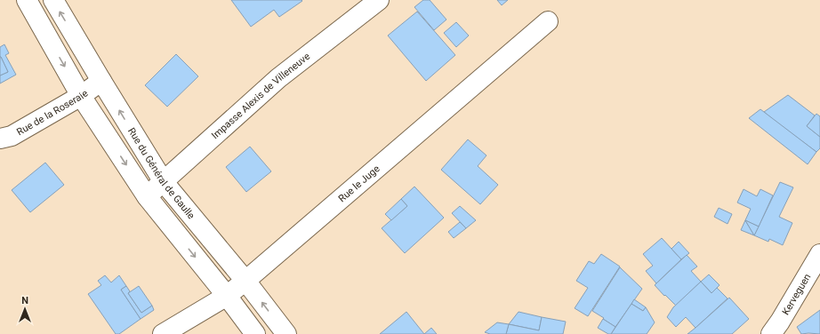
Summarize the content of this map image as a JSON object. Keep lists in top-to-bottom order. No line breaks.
{"streets":{"street":["Impasse Alexis de Villeneuve","Rue de la Roseraie","Rue du Général de Gaulle","Rue le Juge","Kerveguen"]},"crossings":[["Impasse Alexis de Villeneuve","Rue du Général de Gaulle"],["Rue de la Roseraie","Rue du Général de Gaulle"],["Rue du Général de Gaulle","Rue le Juge"]],"north":"top"}
